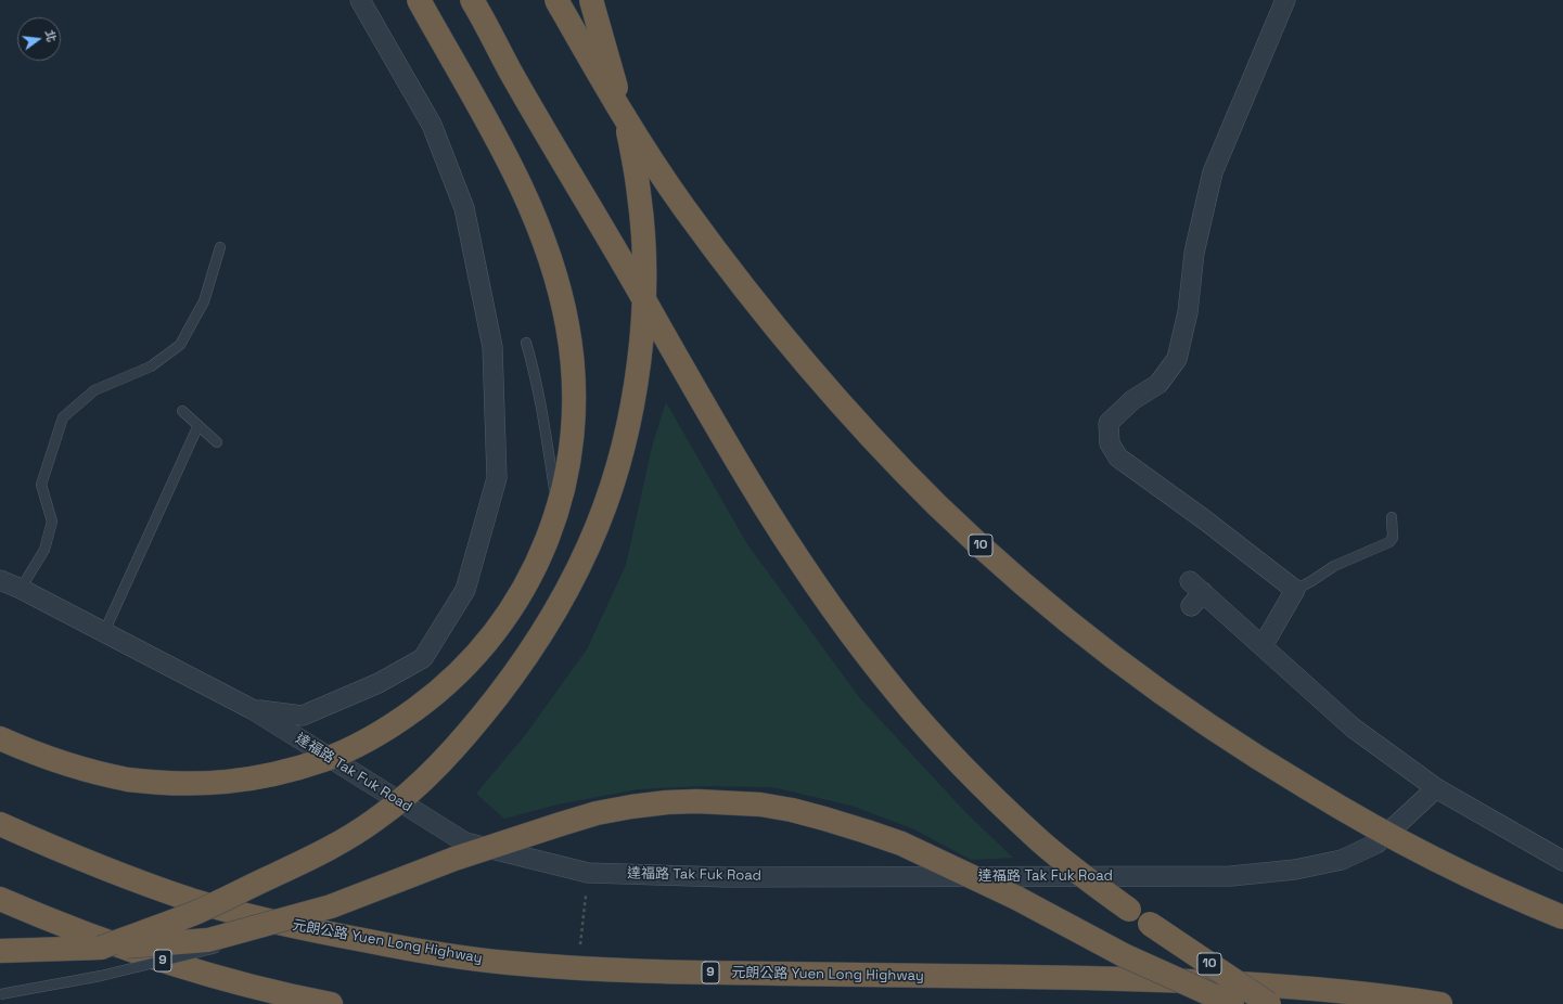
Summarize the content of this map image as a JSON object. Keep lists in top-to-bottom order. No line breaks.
{"streets":{"highway":["10","元朗公路 Yuen Long Highway","9"],"street":["達福路 Tak Fuk Road"]},"north":"right"}
